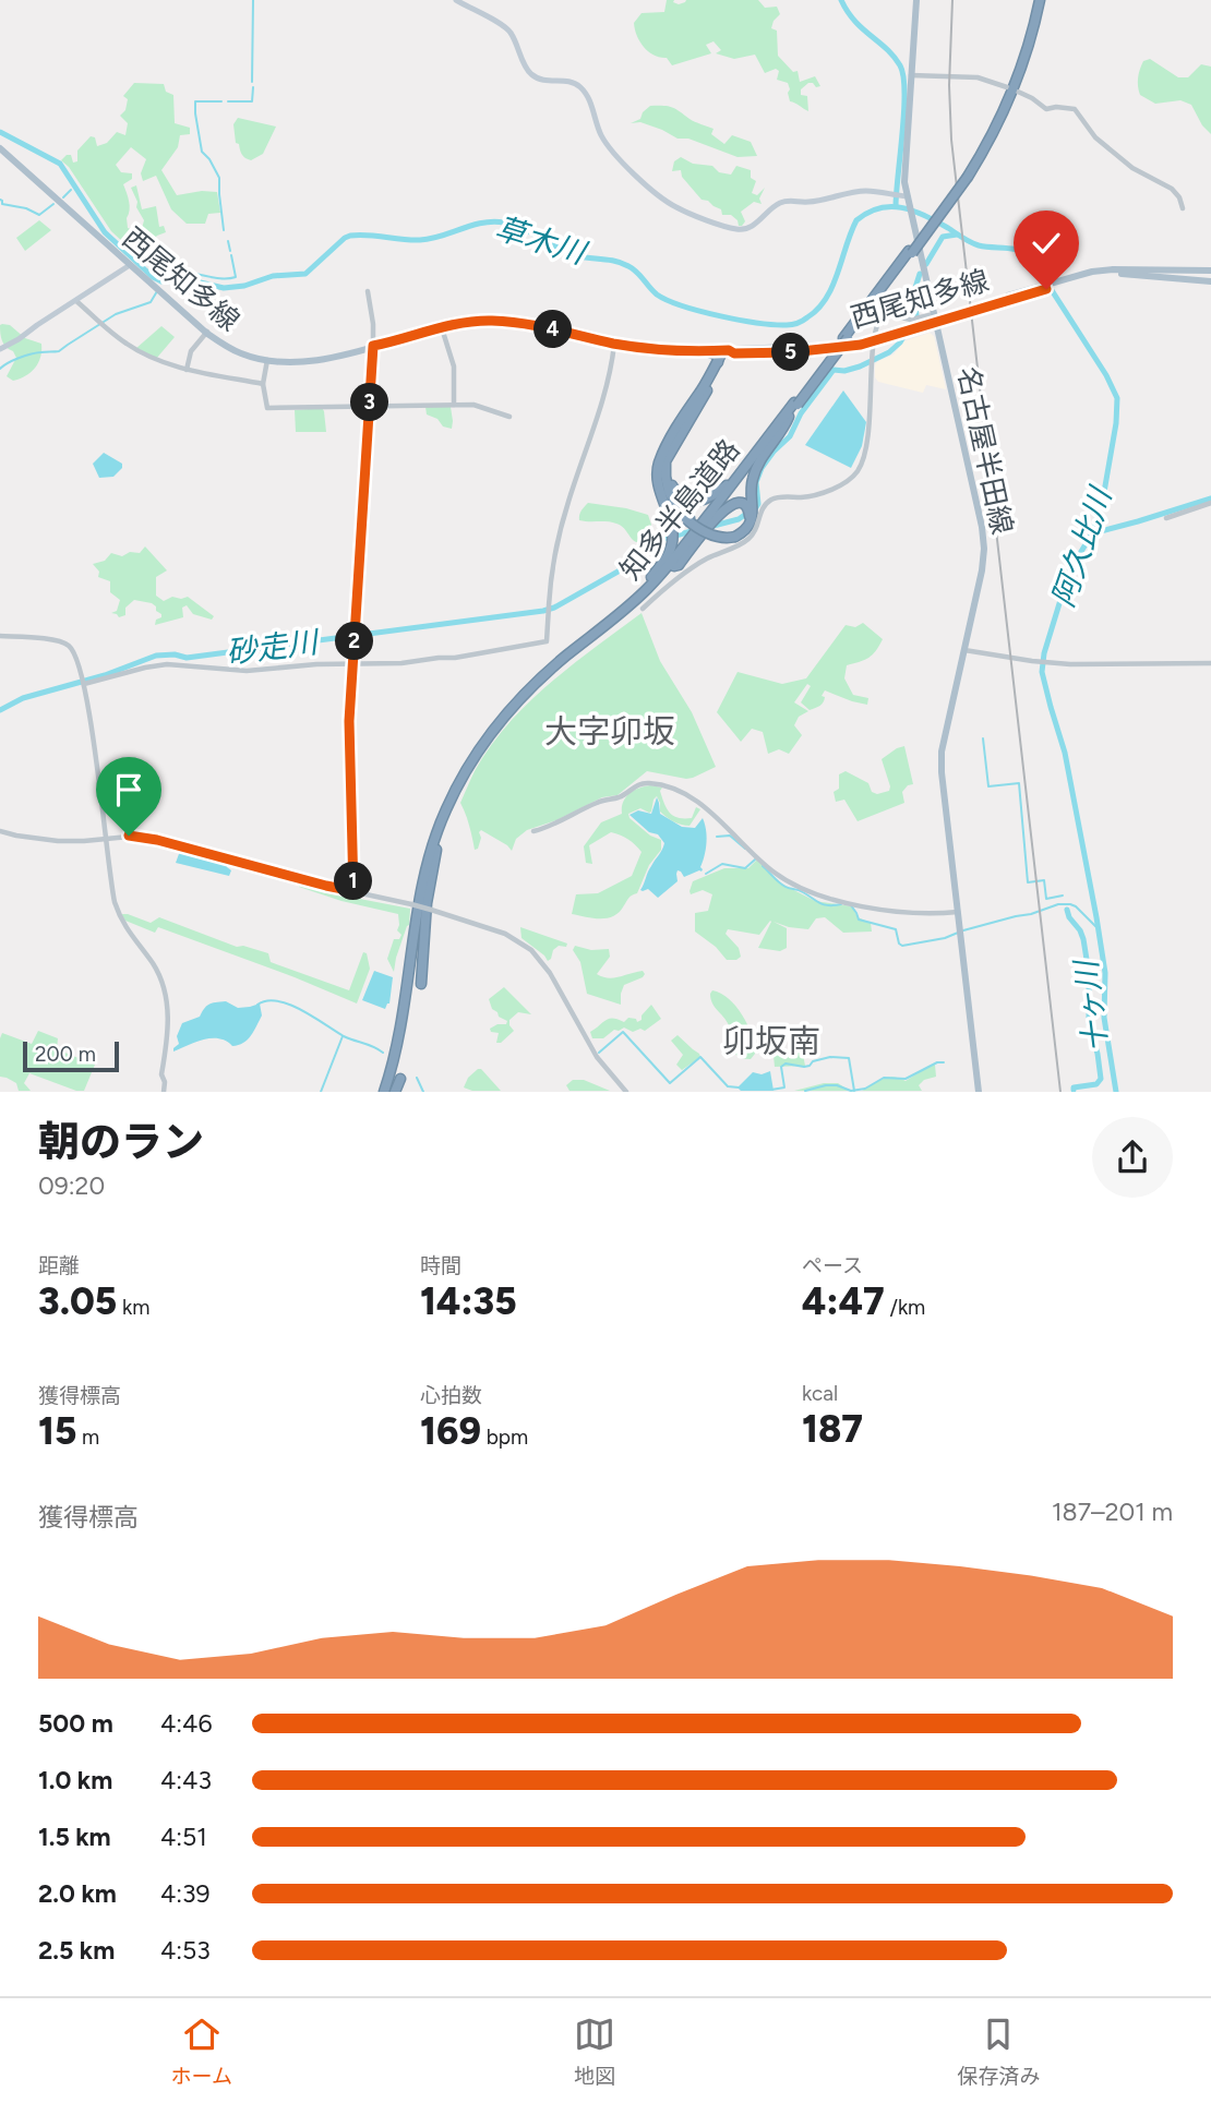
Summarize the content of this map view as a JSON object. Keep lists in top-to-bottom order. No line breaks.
{"streets":{"highway":["知多半島道路"],"main road":["西尾知多線","名古屋半田線"]},"districts":["大字卯坂","卯坂南"],"water":["草木川","阿久比川","砂走川","十ヶ川"],"scale_bar":"200 m","page":{"pins":["4","5","3","2","1"],"scale":"200 m","heading":["朝のラン","09:20"],"stats":[["距離","3.05 km"],["時間","14:35"],["ペース","4:47 /km"],["獲得標高","15 m"],["心拍数","169 bpm"],["kcal","187"]],"chart":["獲得標高","187–201 m"],"list":[{"name":"500 m","note":"4:46"},{"name":"1.0 km","note":"4:43"},{"name":"1.5 km","note":"4:51"},{"name":"2.0 km","note":"4:39"},{"name":"2.5 km","note":"4:53"}],"tabs":["ホーム","地図","保存済み"]}}
